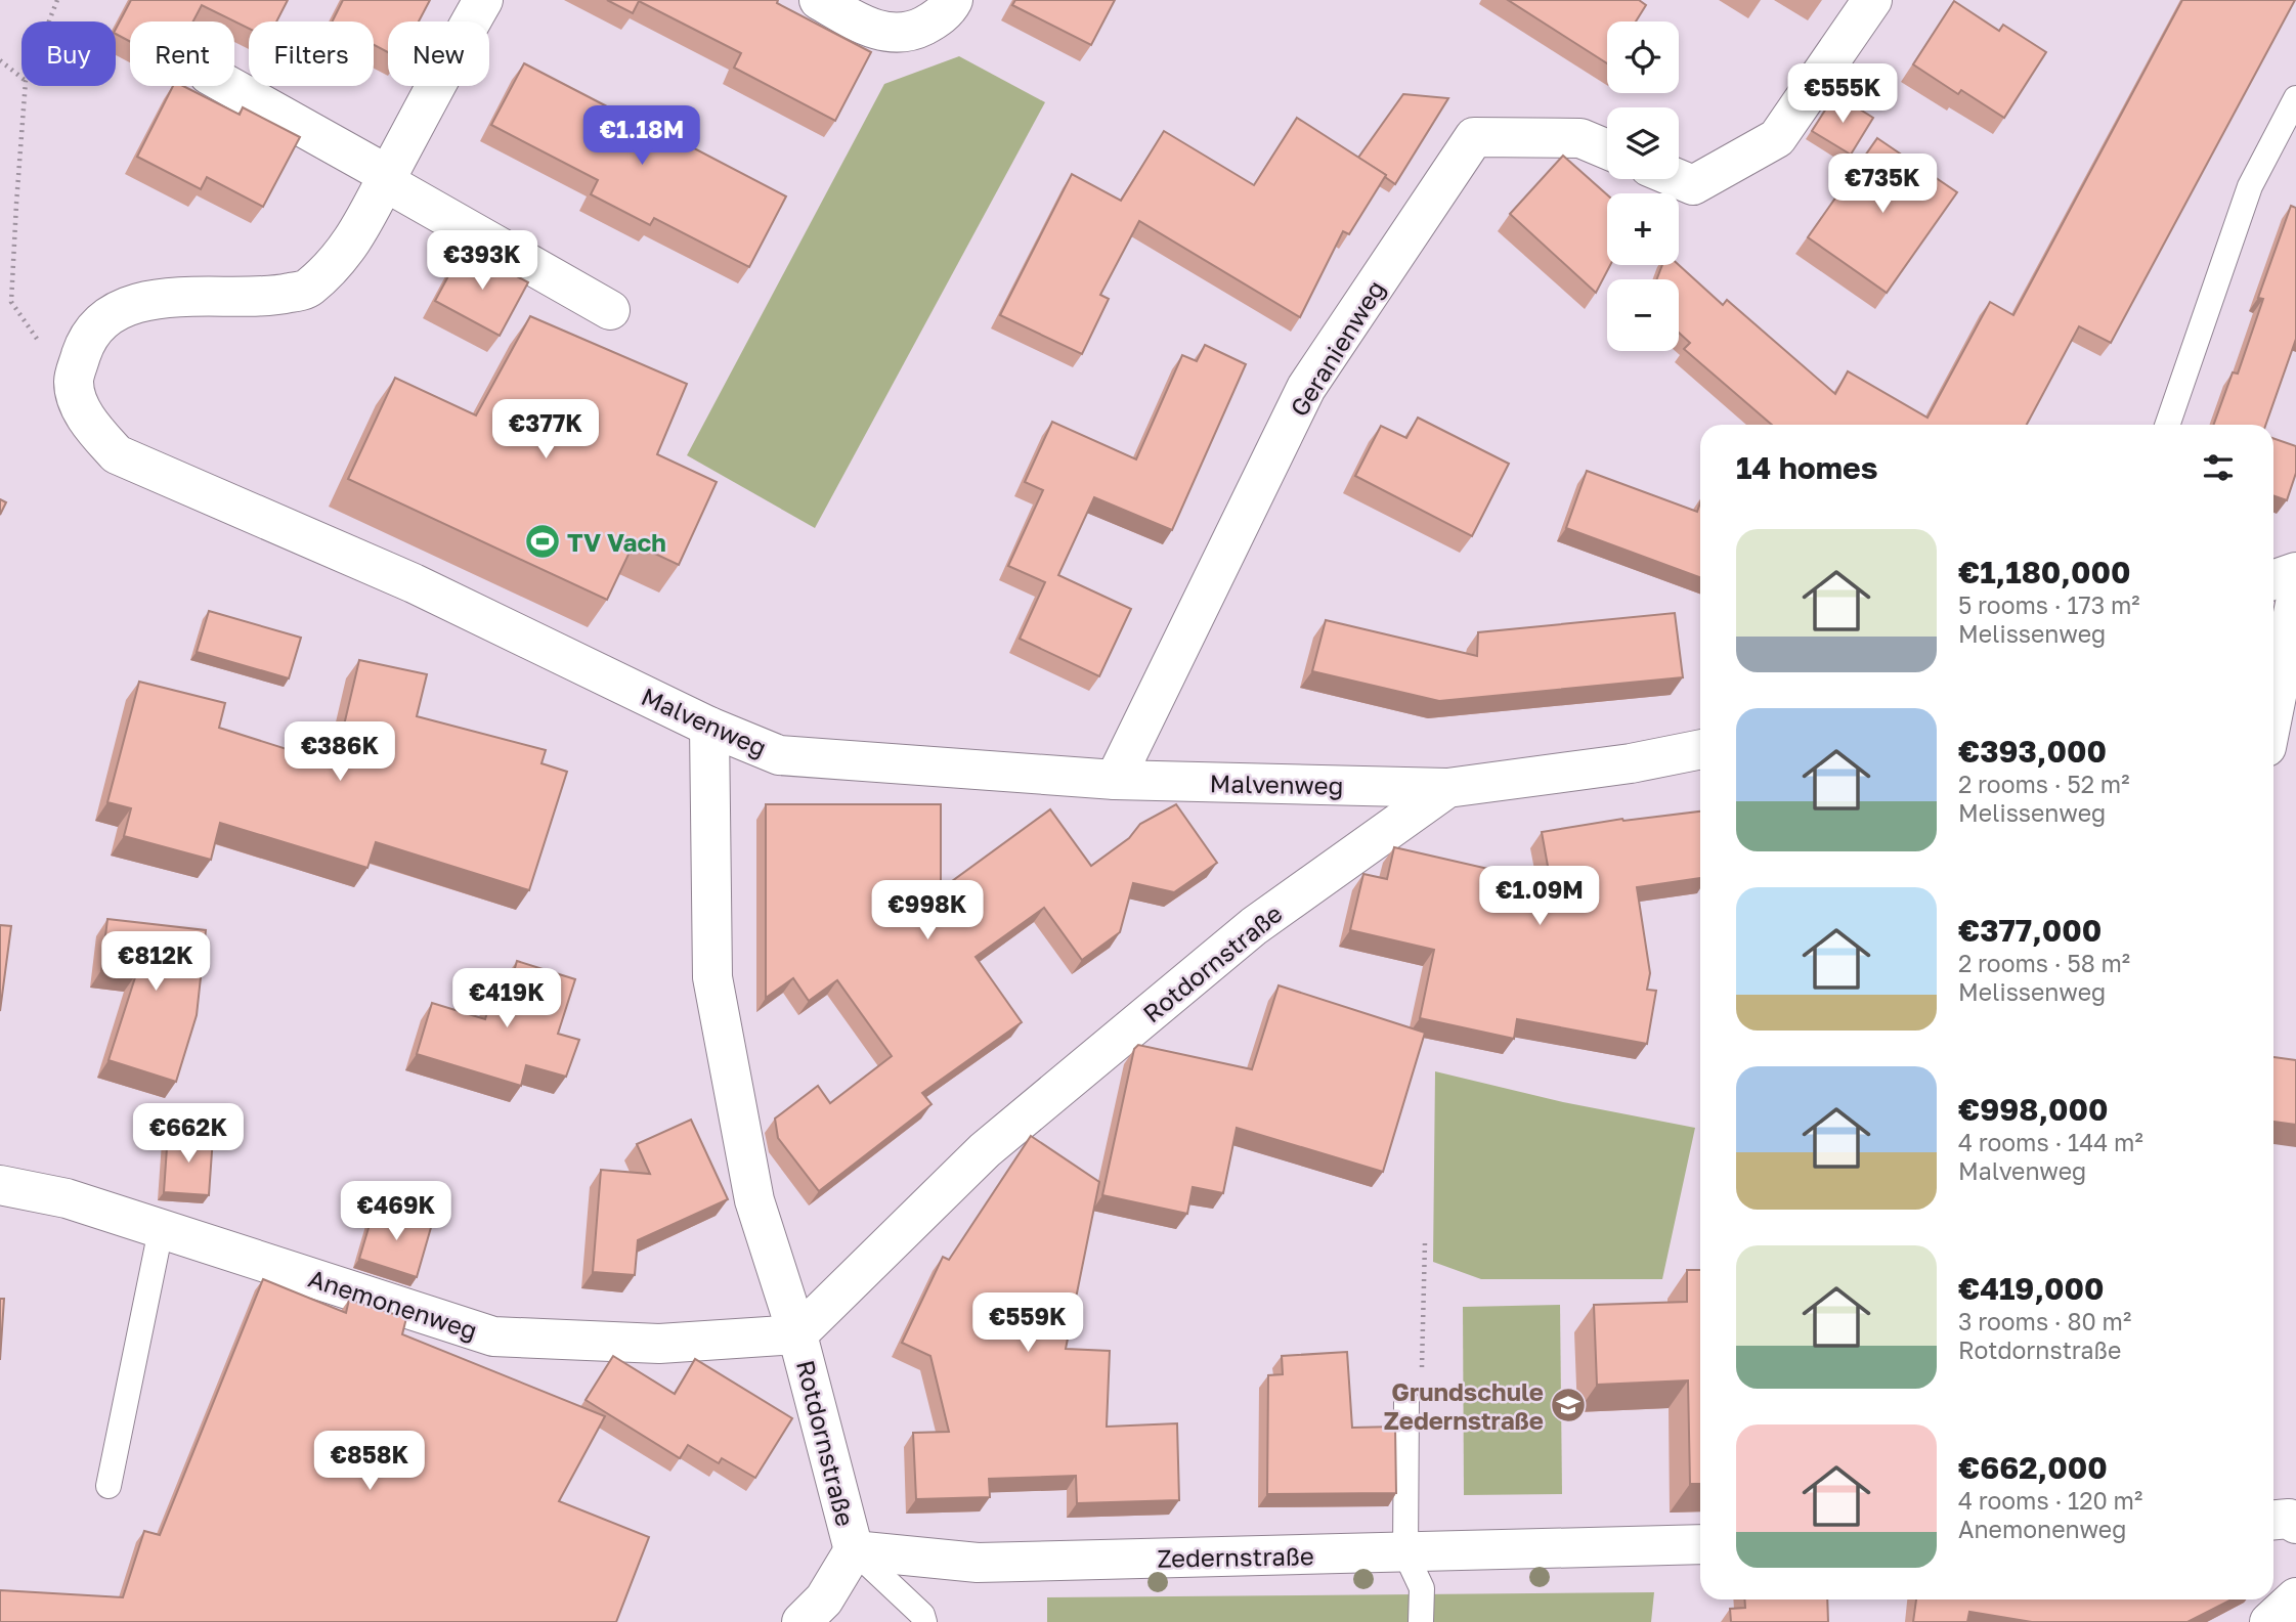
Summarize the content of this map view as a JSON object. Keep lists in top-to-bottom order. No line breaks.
{"streets":{"street":["Geranienweg","Malvenweg","Rotdornstraße","Anemonenweg","Zedernstraße"]},"crossings":[["Geranienweg","Malvenweg"],["Malvenweg","Rotdornstraße"],["Rotdornstraße","Anemonenweg"],["Rotdornstraße","Zedernstraße"]],"places":{"sports":["TV Vach"],"school or university":["Grundschule Zedernstraße"]},"page":{"map_buttons":["+","−"],"chip":["Buy","Rent","Filters","New"],"price":["€555K","€1.18M","€735K","€393K","€377K","€386K","€1.09M","€998K","€812K","€419K","€662K","€469K","€559K","€858K"],"heading":"14 homes","list":[{"name":"€1,180,000","note":"5 rooms · 173 m² · Melissenweg"},{"name":"€393,000","note":"2 rooms · 52 m² · Melissenweg"},{"name":"€377,000","note":"2 rooms · 58 m² · Melissenweg"},{"name":"€998,000","note":"4 rooms · 144 m² · Malvenweg"},{"name":"€419,000","note":"3 rooms · 80 m² · Rotdornstraße"},{"name":"€662,000","note":"4 rooms · 120 m² · Anemonenweg"}]}}
